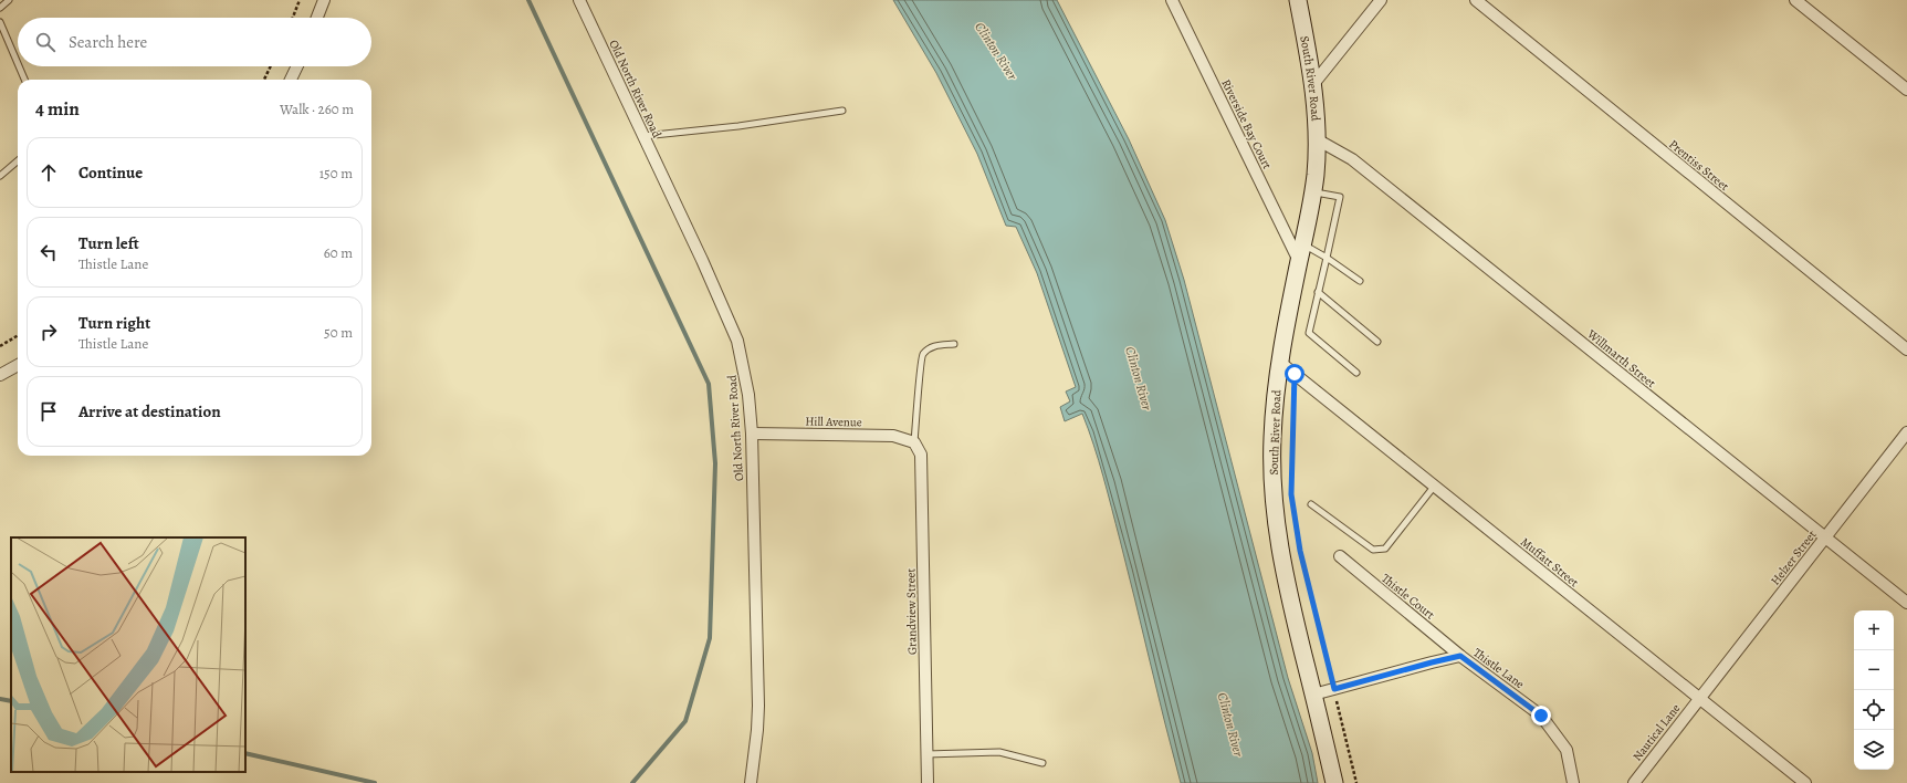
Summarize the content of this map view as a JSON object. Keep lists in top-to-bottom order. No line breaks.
{"streets":{"street":["South River Road","Old North River Road","Riverside Bay Court","Prentiss Street","Willmarth Street","Hill Avenue","Helzer Street","Muffatt Street","Thistle Court","Grandview Street","Thistle Lane","Nautical Lane"]},"crossings":[["South River Road","Riverside Bay Court"],["South River Road","Willmarth Street"],["South River Road","Muffatt Street"],["South River Road","Thistle Lane"],["Old North River Road","Hill Avenue"],["Willmarth Street","Helzer Street"],["Hill Avenue","Grandview Street"],["Helzer Street","Muffatt Street"],["Helzer Street","Nautical Lane"],["Muffatt Street","Nautical Lane"],["Thistle Court","Thistle Lane"]],"water":["Clinton River"],"page":{"search":"Search here","heading":["4 min","Walk · 260 m"],"list":[["Continue","150 m"],["Turn left","Thistle Lane","60 m"],["Turn right","Thistle Lane","50 m"],"Arrive at destination"],"map_buttons":["+","−"]}}
